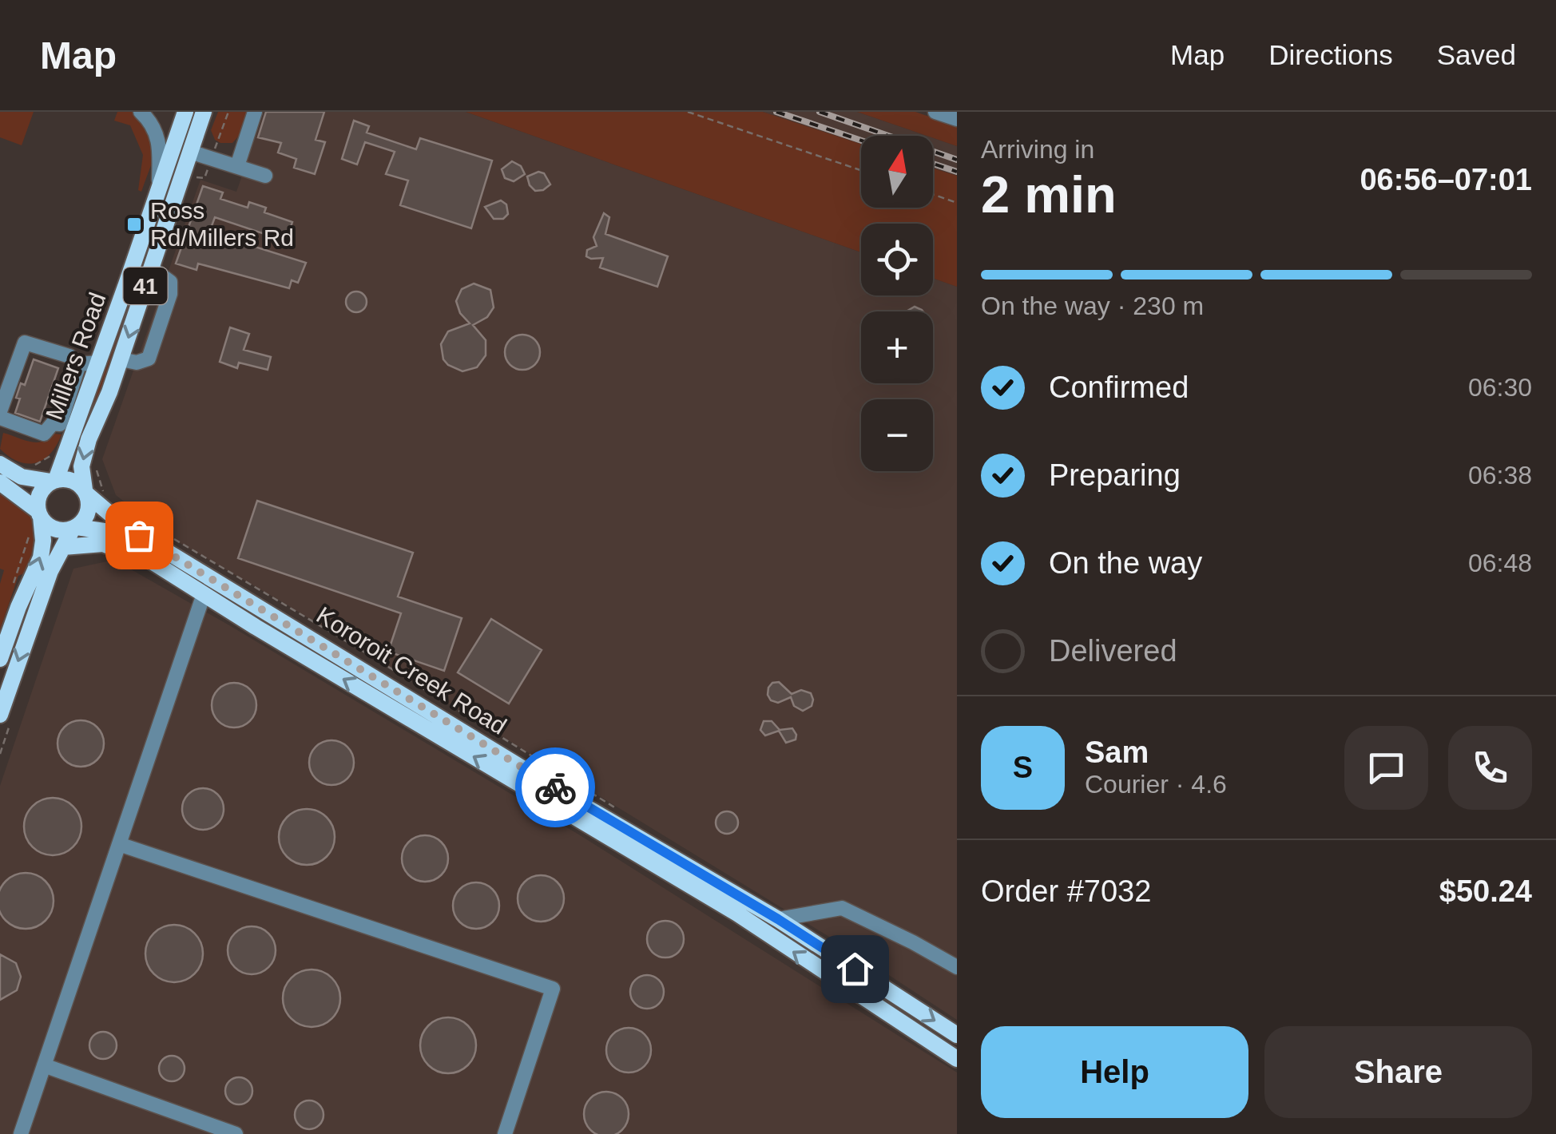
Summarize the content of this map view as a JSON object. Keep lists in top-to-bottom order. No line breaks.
{"streets":{"main road":["41","Millers Road","Kororoit Creek Road"]},"crossings":[["Millers Road","Kororoit Creek Road"]],"places":{"transit":["Ross Rd/Millers Rd"]},"north":"top","page":{"header":"Map","nav":["Map","Directions","Saved"],"heading":["2 min","Arriving in","06:56–07:01"],"panel":["Sam","Courier · 4.6","Order #7032","$50.24"],"map_buttons":["+","−"],"bar":"On the way · 230 m","list":[["Confirmed","06:30"],["Preparing","06:38"],["On the way","06:48"],"Delivered"],"round":"S","buttons":["Help","Share"]}}
